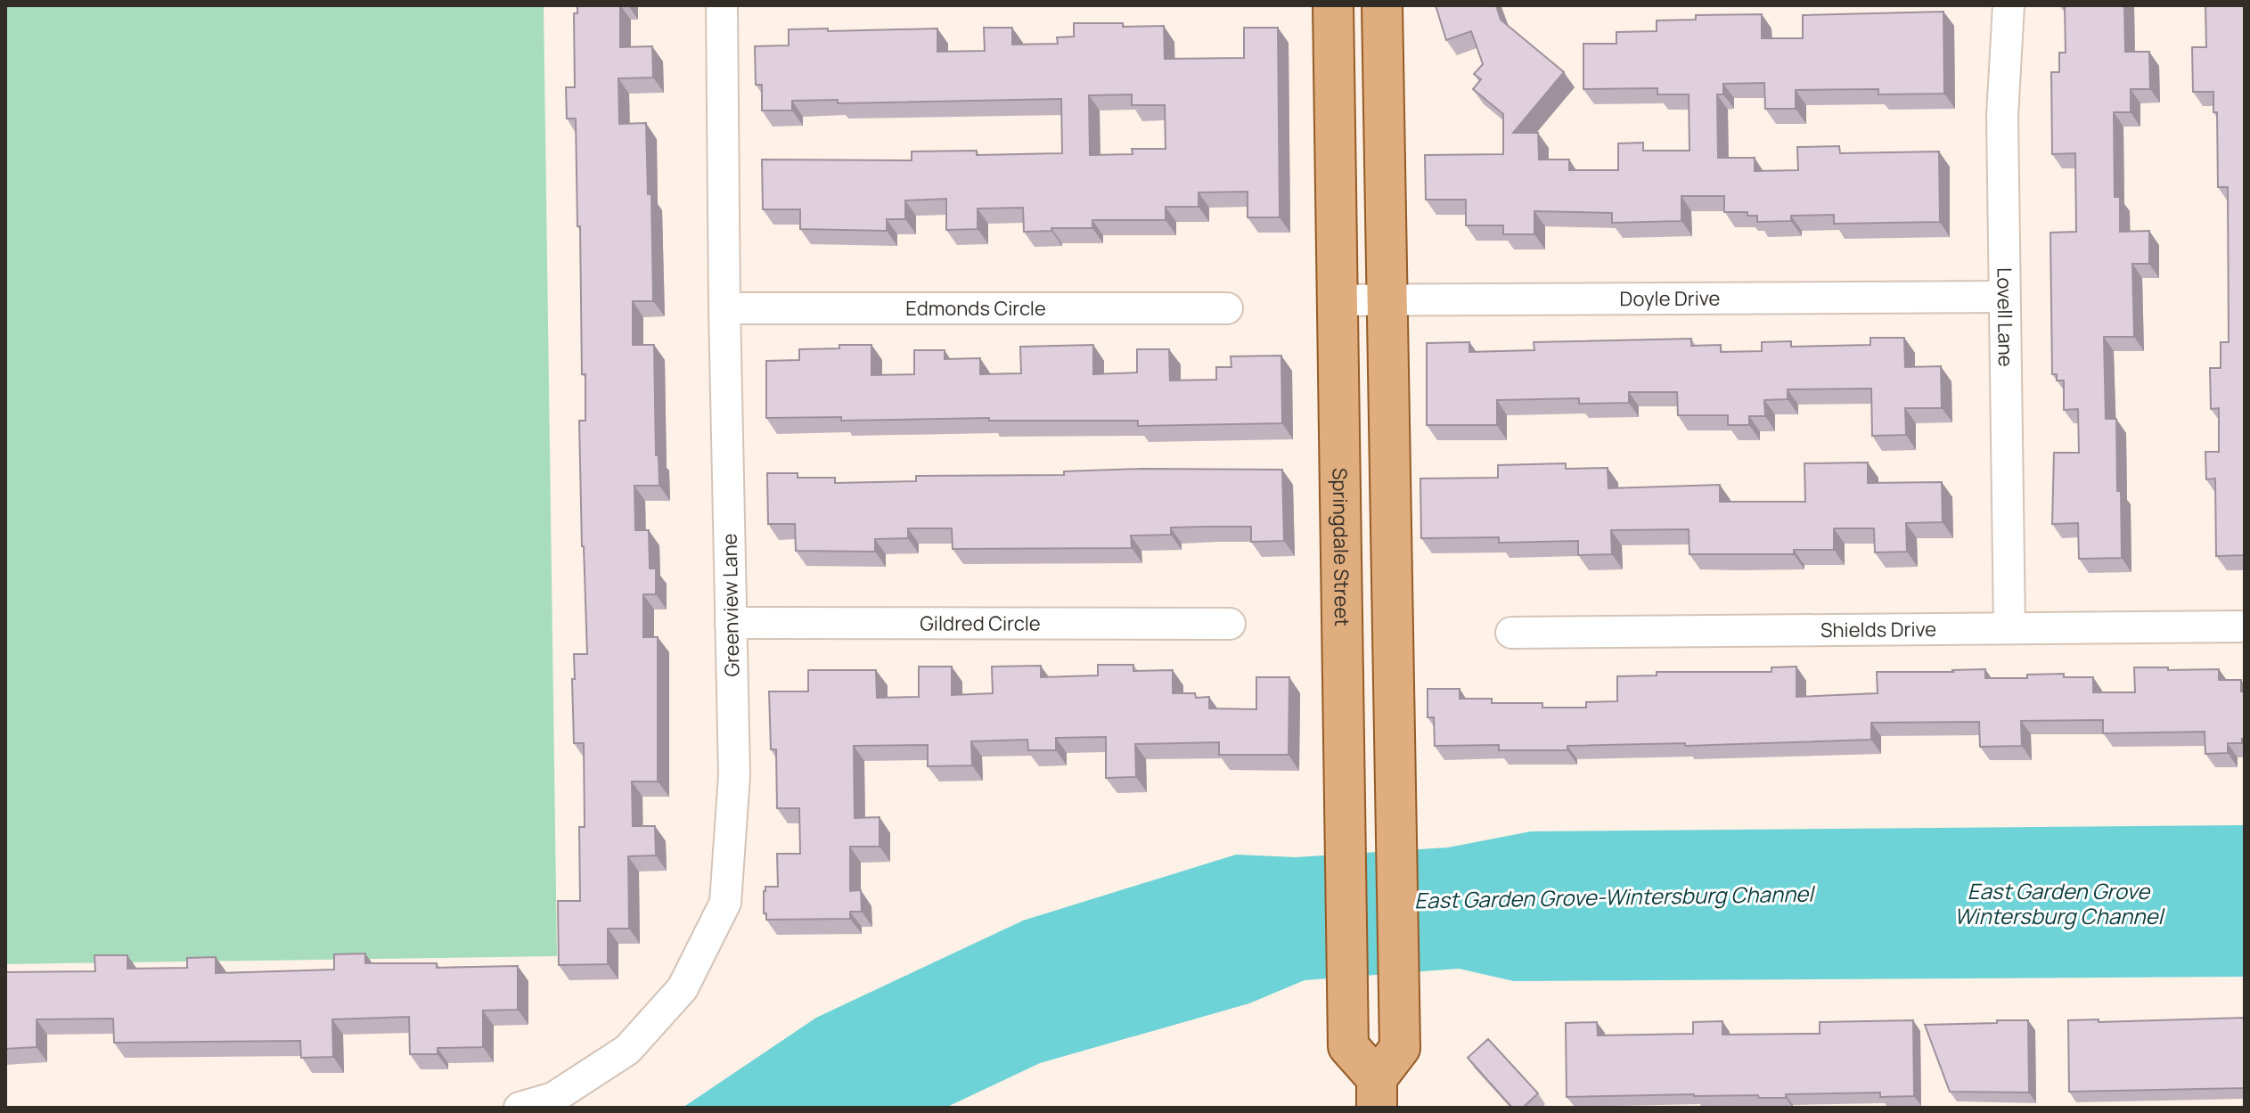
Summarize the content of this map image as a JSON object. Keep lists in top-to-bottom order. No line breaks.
{"streets":{"main road":["Springdale Street"],"street":["Doyle Drive","Edmonds Circle","Lovell Lane","Greenview Lane","Gildred Circle","Shields Drive"]},"crossings":[["Doyle Drive","Lovell Lane"],["Doyle Drive","Springdale Street"],["Edmonds Circle","Greenview Lane"],["Lovell Lane","Shields Drive"],["Greenview Lane","Gildred Circle"]],"water":["East Garden Grove Wintersburg Channel","East Garden Grove-Wintersburg Channel"]}
